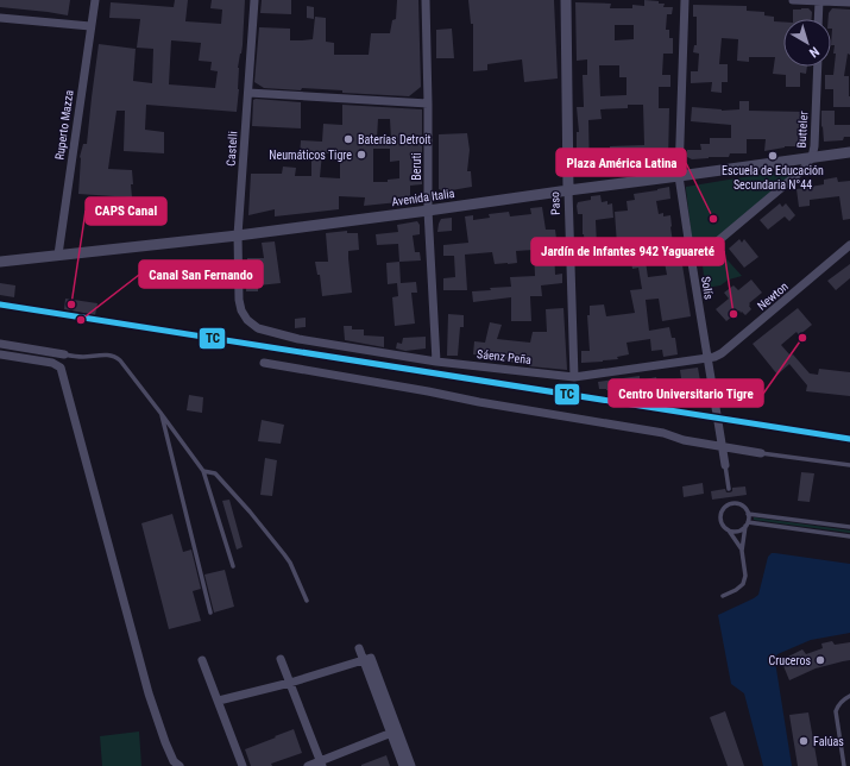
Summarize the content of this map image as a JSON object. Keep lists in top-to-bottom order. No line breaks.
{"streets":{"street":["Ruperto Mazza","Butteler","Castelli","Beruti","Avenida Italia","Paso","Solís","Newton","Sáenz Peña"]},"crossings":[["Ruperto Mazza","Avenida Italia"],["Butteler","Avenida Italia"],["Butteler","Solís"],["Castelli","Avenida Italia"],["Castelli","Sáenz Peña"],["Beruti","Avenida Italia"],["Beruti","Sáenz Peña"],["Avenida Italia","Paso"],["Avenida Italia","Solís"],["Paso","Sáenz Peña"],["Solís","Newton"],["Solís","Sáenz Peña"],["Newton","Sáenz Peña"]],"places":["Baterías Detroit","Neumáticos Tigre","Escuela de Educación Secundaria N°44","Plaza América Latina","CAPS Canal","Jardín de Infantes 942 Yaguareté","Canal San Fernando","Centro Universitario Tigre","Cruceros","Falúas"],"lines":["transit line TC"],"north":"bottom right"}
